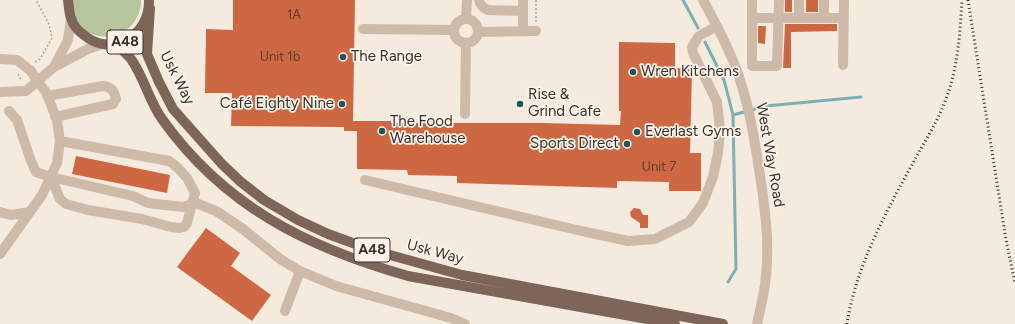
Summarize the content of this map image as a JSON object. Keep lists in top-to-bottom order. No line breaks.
{"streets":{"main road":["A48","Usk Way"],"street":["West Way Road"]},"crossings":[["A48","Usk Way"]],"places":["The Range","Wren Kitchens","Café Eighty Nine","Rise & Grind Cafe","The Food Warehouse","Everlast Gyms","Sports Direct"],"house_numbers":["1A","Unit 1b","Unit 7"]}
